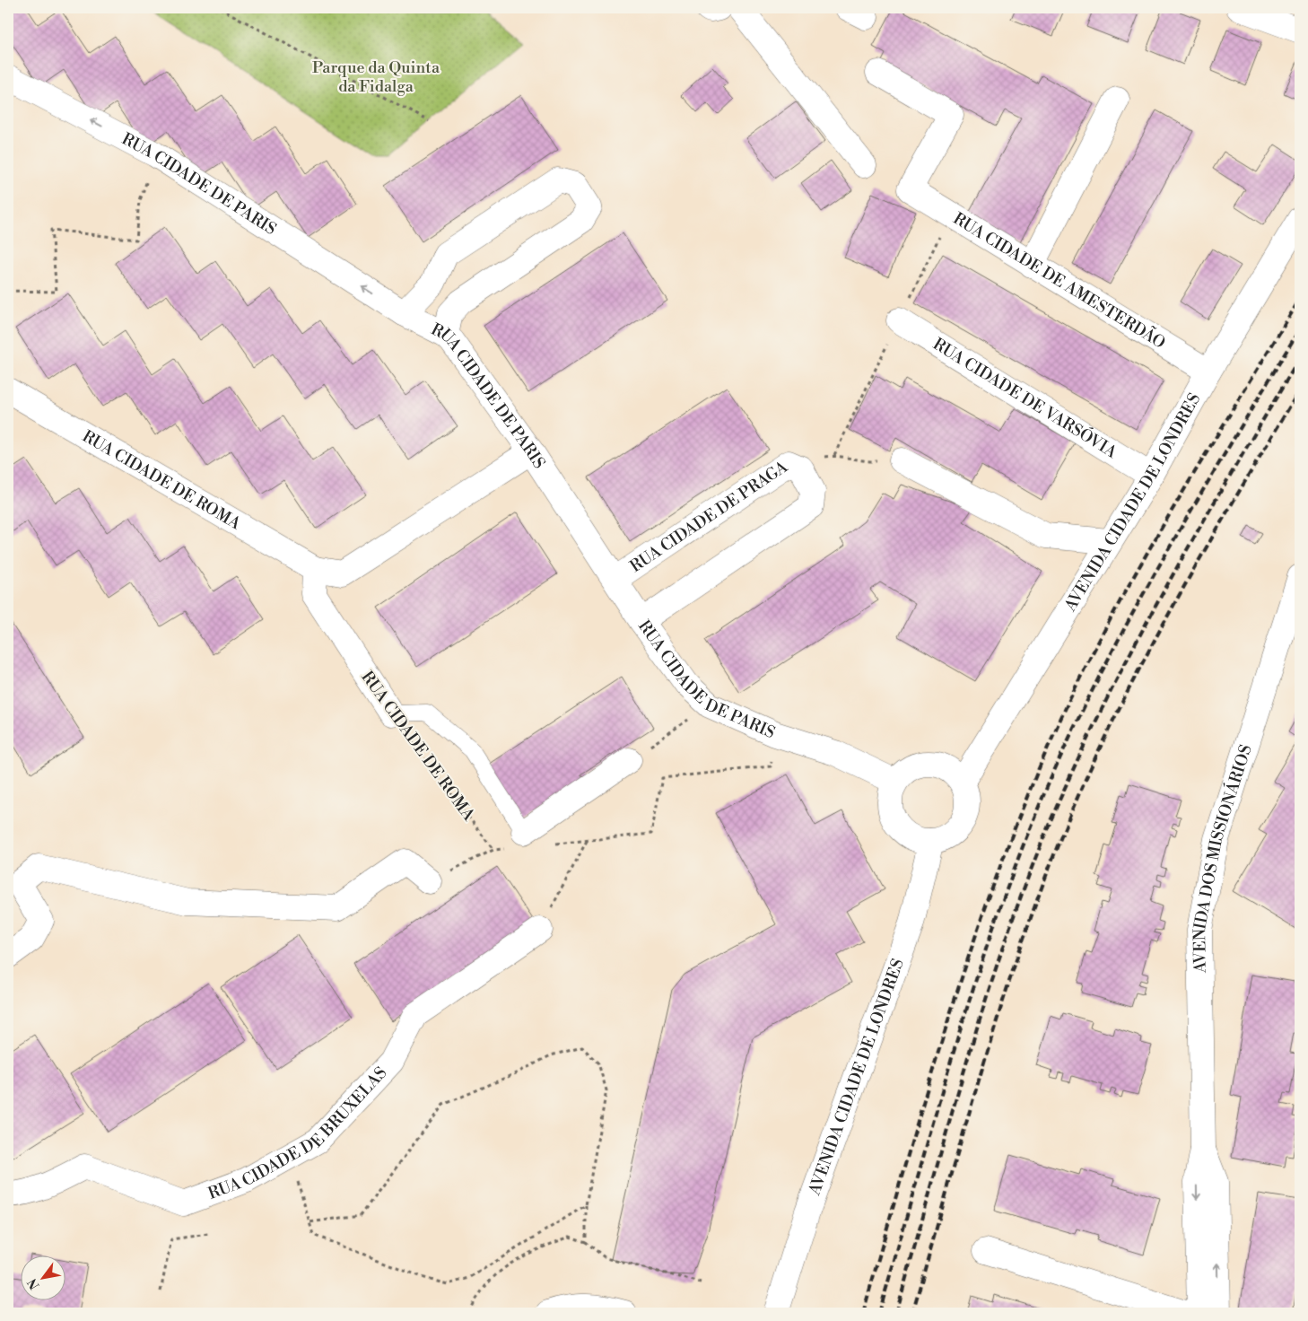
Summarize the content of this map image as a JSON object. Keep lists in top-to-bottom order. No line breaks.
{"streets":{"street":["RUA CIDADE DE PARIS","RUA CIDADE DE AMESTERDÃO","RUA CIDADE DE VARSÓVIA","RUA CIDADE DE ROMA","AVENIDA CIDADE DE LONDRES","RUA CIDADE DE PRAGA","AVENIDA DOS MISSIONÁRIOS","RUA CIDADE DE BRUXELAS"]},"crossings":[["RUA CIDADE DE PARIS","RUA CIDADE DE ROMA"],["RUA CIDADE DE PARIS","AVENIDA CIDADE DE LONDRES"],["RUA CIDADE DE PARIS","RUA CIDADE DE PRAGA"],["RUA CIDADE DE AMESTERDÃO","AVENIDA CIDADE DE LONDRES"],["RUA CIDADE DE VARSÓVIA","AVENIDA CIDADE DE LONDRES"]],"one_way":["RUA CIDADE DE PARIS"],"parks":["Parque da Quinta da Fidalga"],"north":"bottom left"}
